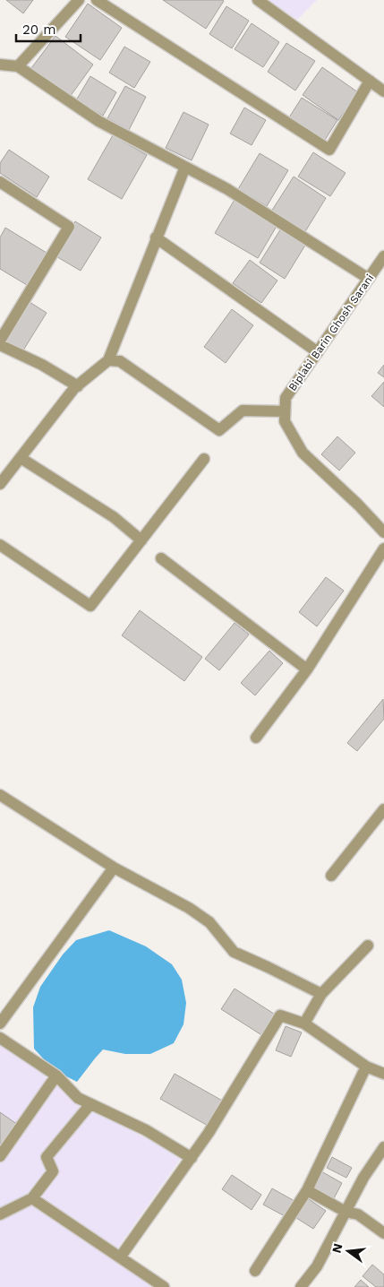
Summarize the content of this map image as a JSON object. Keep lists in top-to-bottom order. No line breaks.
{"streets":{"street":["Biplabi Barin Ghosh Sarani"]},"scale_bar":"20 m","north":"left"}
